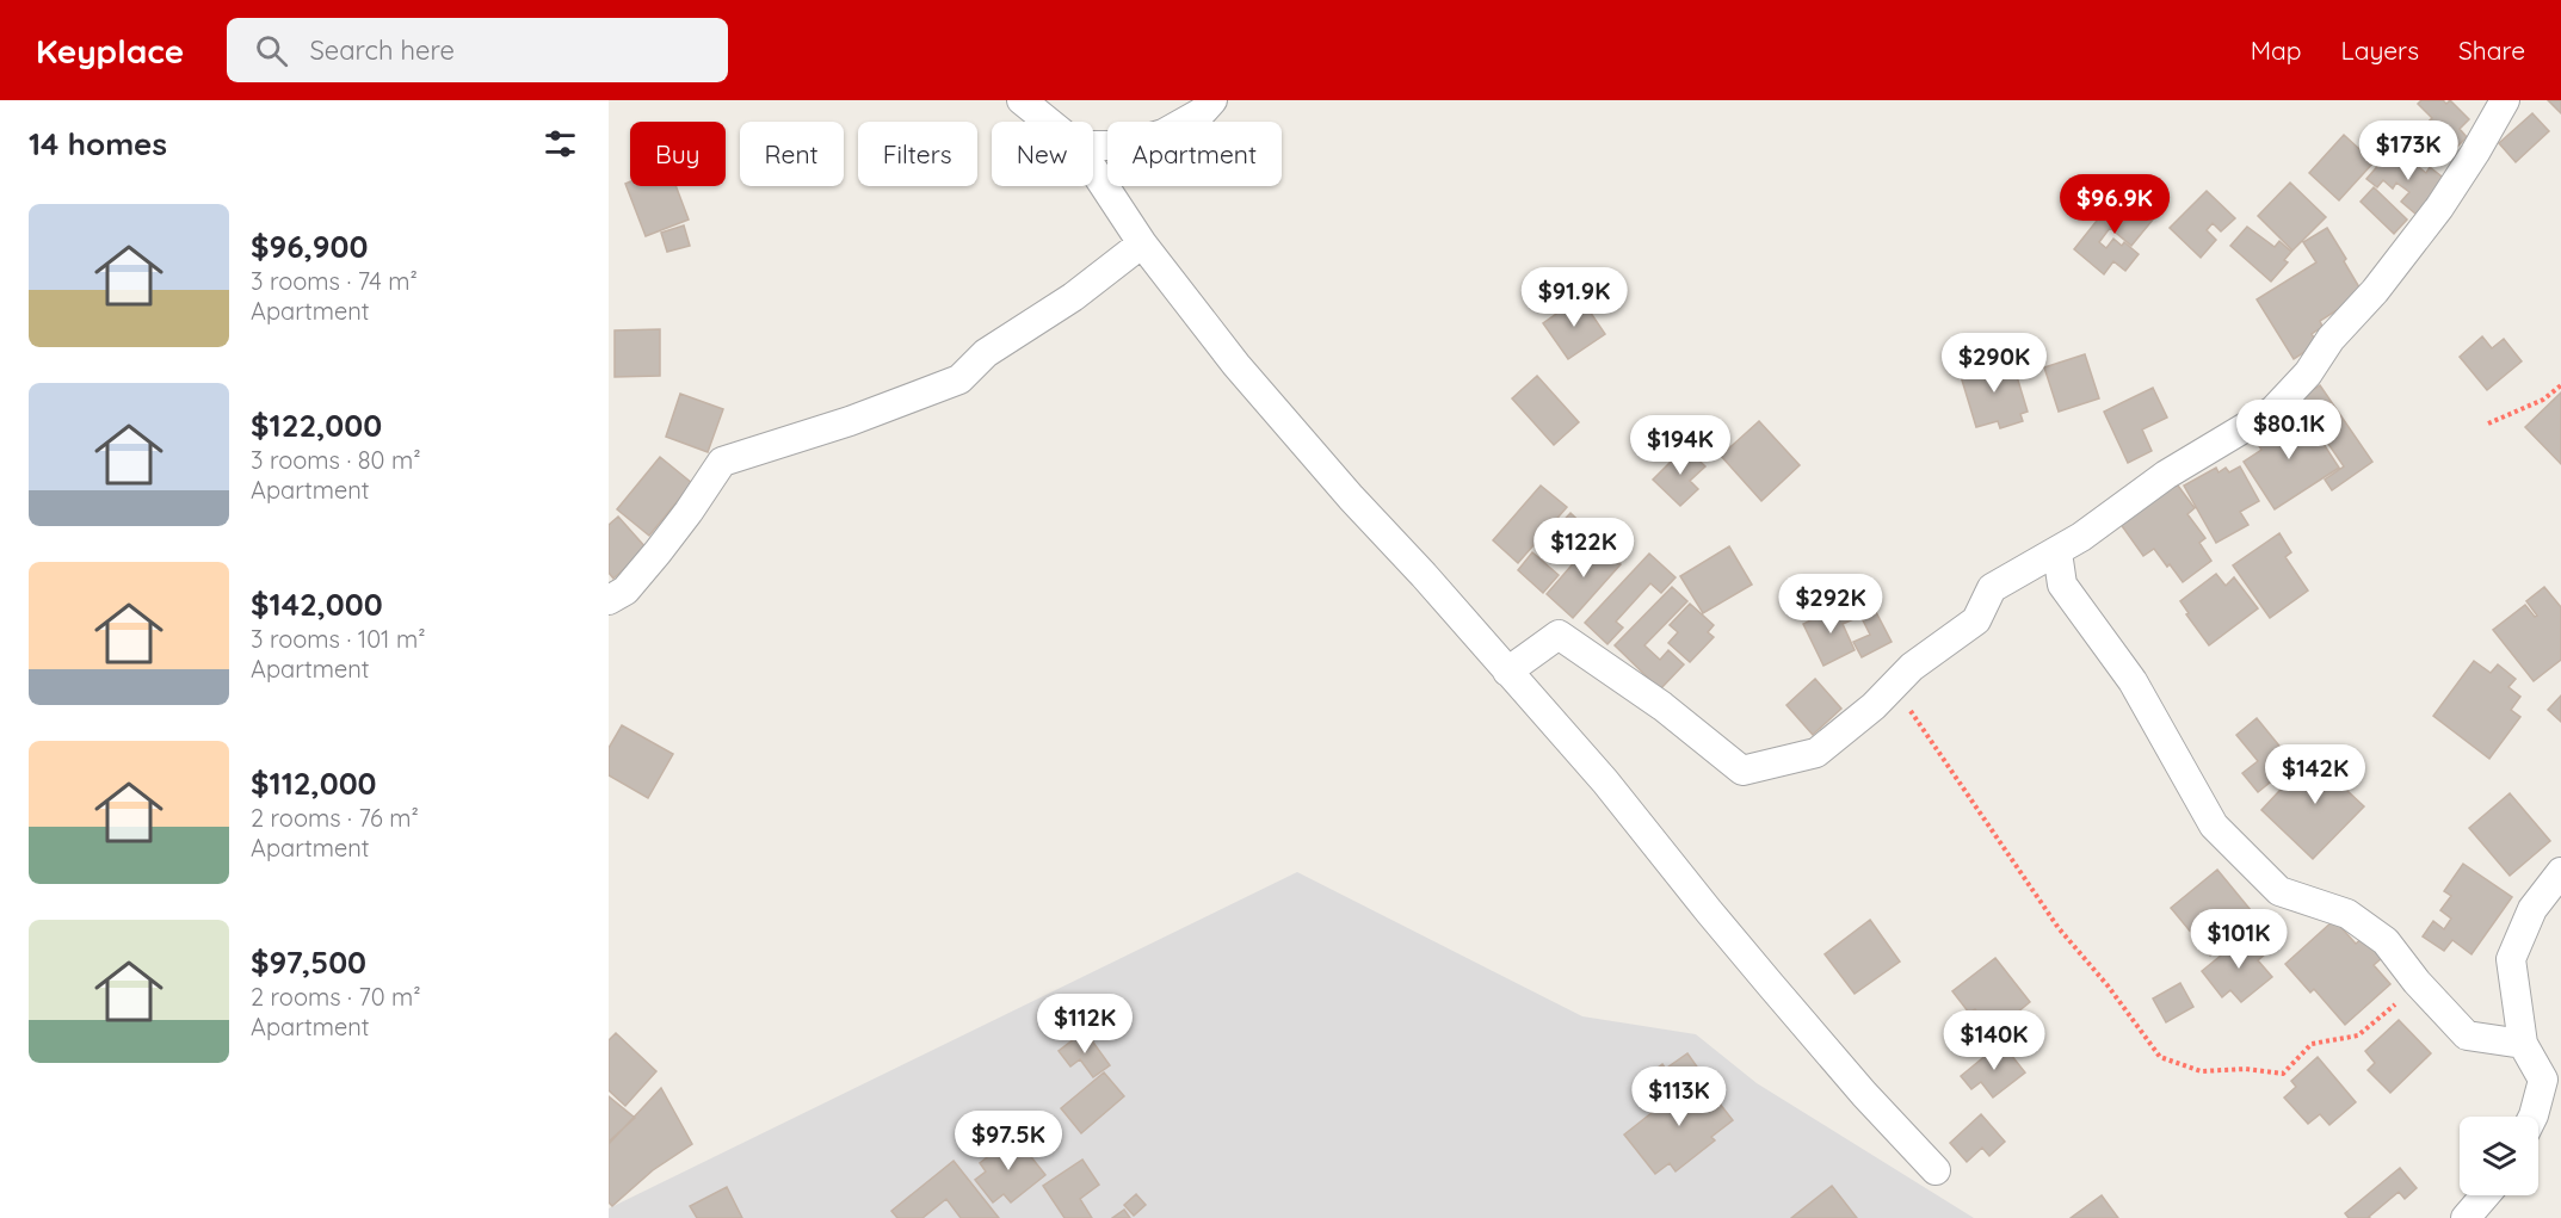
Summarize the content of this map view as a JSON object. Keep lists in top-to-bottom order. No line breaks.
{"page":{"header":"Keyplace","search":"Search here","nav":["Map","Layers","Share"],"heading":"14 homes","price":["$173K","$96.9K","$91.9K","$290K","$80.1K","$194K","$122K","$292K","$142K","$101K","$112K","$140K","$113K","$97.5K"],"chip":["Buy","Rent","Filters","New","Apartment"],"list":[{"name":"$96,900","note":"3 rooms · 74 m² · Apartment"},{"name":"$122,000","note":"3 rooms · 80 m² · Apartment"},{"name":"$142,000","note":"3 rooms · 101 m² · Apartment"},{"name":"$112,000","note":"2 rooms · 76 m² · Apartment"},{"name":"$97,500","note":"2 rooms · 70 m² · Apartment"}]}}
